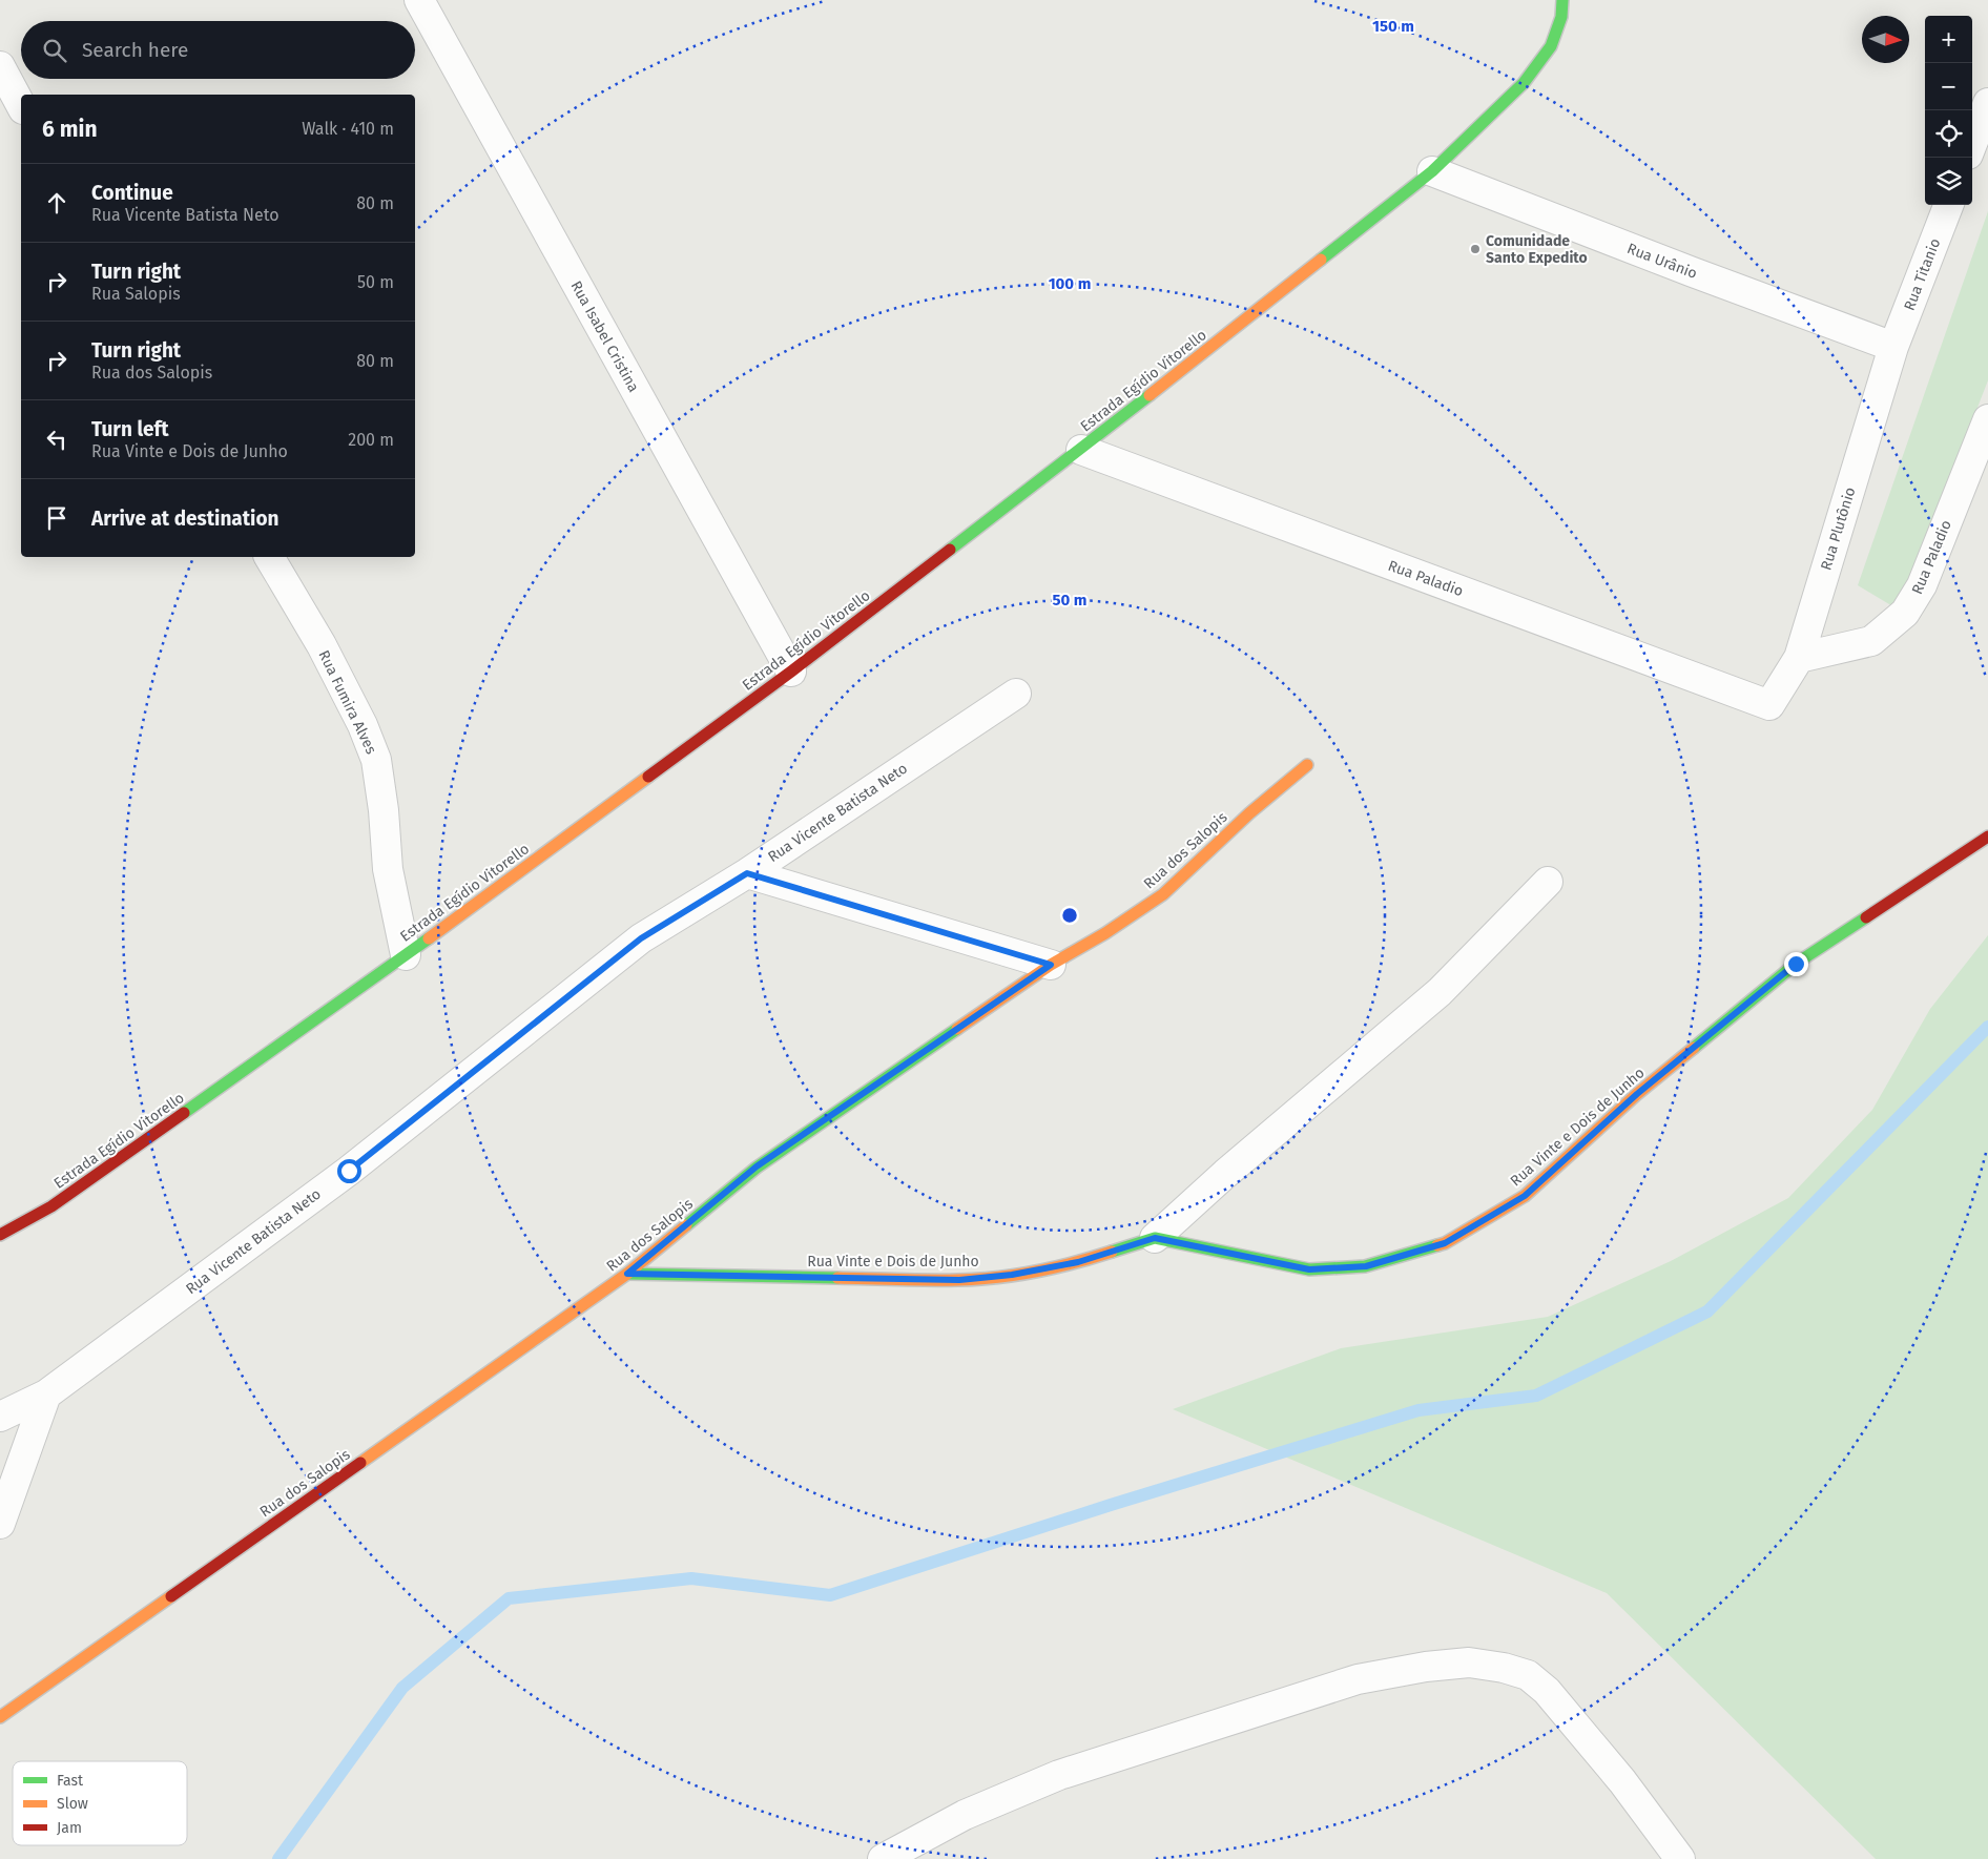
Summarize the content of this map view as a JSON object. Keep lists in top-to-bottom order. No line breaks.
{"streets":{"street":["Rua Urânio","Rua Titanio","Rua Isabel Cristina","Estrada Egídio Vitorello","Rua Plutônio","Rua Paladio","Rua Fumira Alves","Rua Vicente Batista Neto","Rua dos Salopis","Rua Vinte e Dois de Junho"]},"crossings":[["Rua Urânio","Rua Titanio"],["Rua Urânio","Estrada Egídio Vitorello"],["Rua Urânio","Rua Plutônio"],["Rua Titanio","Rua Plutônio"],["Rua Isabel Cristina","Estrada Egídio Vitorello"],["Estrada Egídio Vitorello","Rua Paladio"],["Estrada Egídio Vitorello","Rua Fumira Alves"],["Rua Plutônio","Rua Paladio"],["Rua dos Salopis","Rua Vinte e Dois de Junho"]],"places":["Comunidade Santo Expedito"],"legend":["Fast","Slow","Jam"],"north":"right","page":{"map_buttons":["+","−"],"search":"Search here","heading":["6 min","Walk · 410 m"],"list":[["Continue","Rua Vicente Batista Neto","80 m"],["Turn right","Rua Salopis","50 m"],["Turn right","Rua dos Salopis","80 m"],["Turn left","Rua Vinte e Dois de Junho","200 m"],"Arrive at destination"]},"rings":["150 m","100 m","50 m"]}
